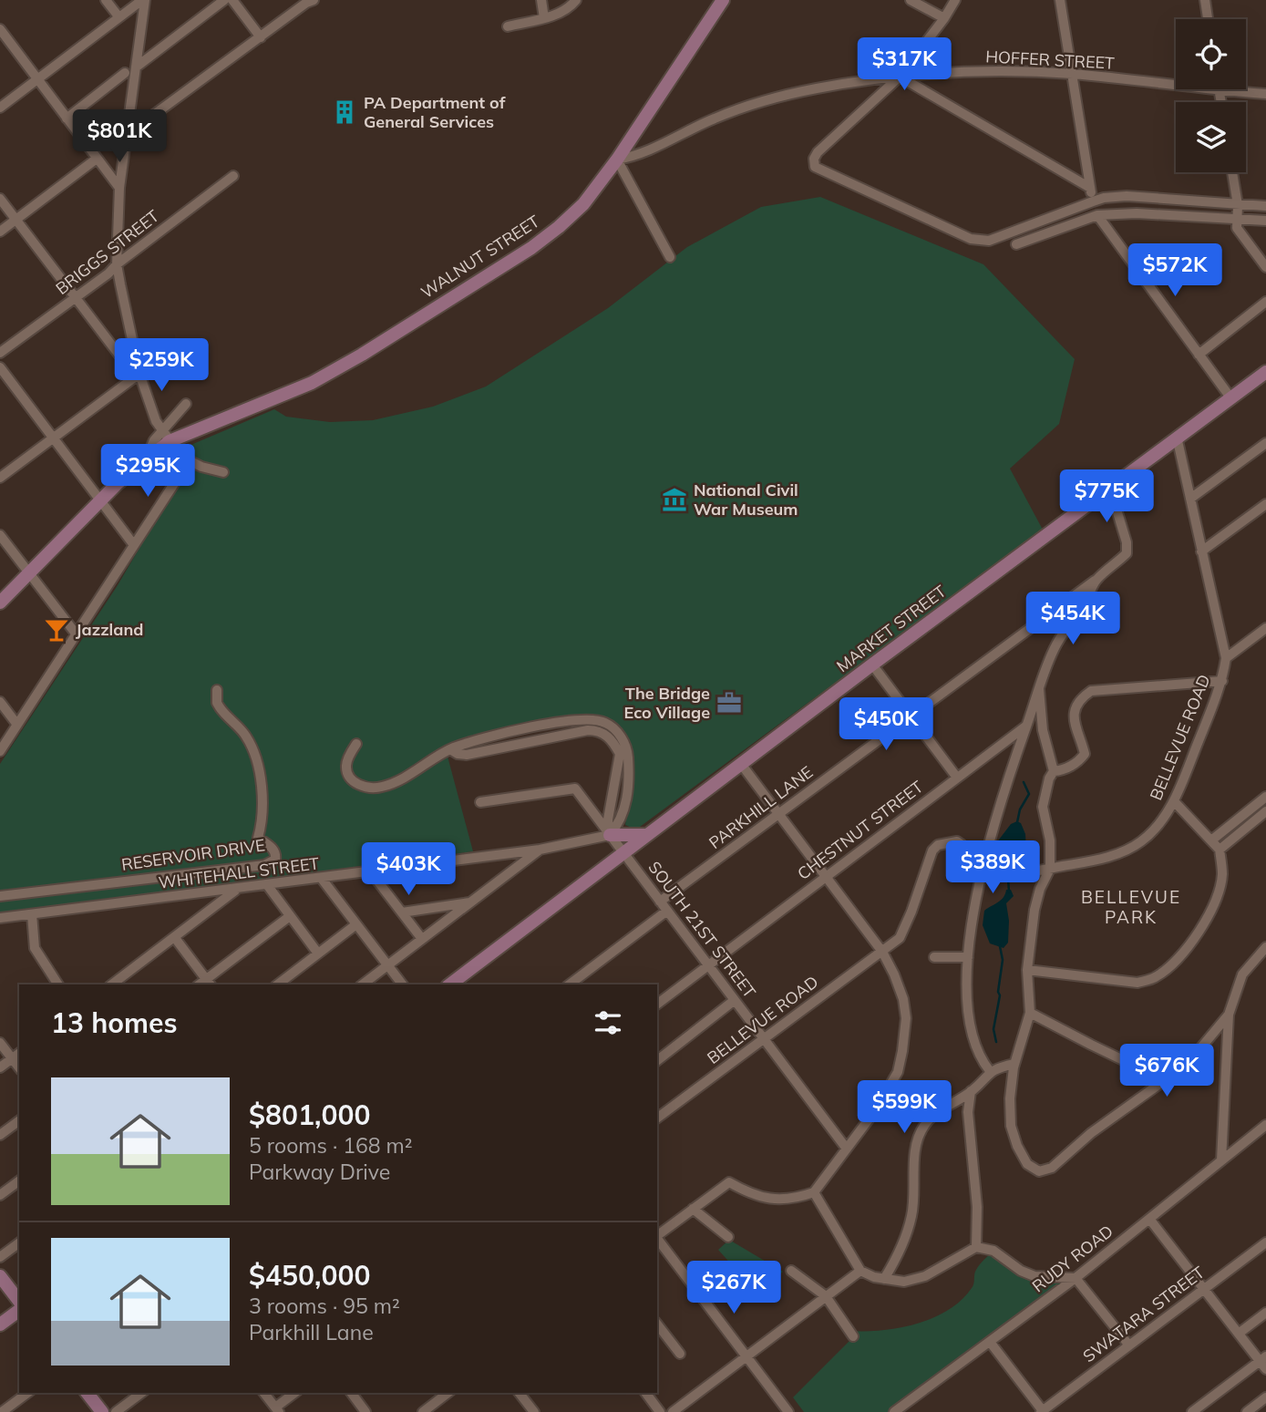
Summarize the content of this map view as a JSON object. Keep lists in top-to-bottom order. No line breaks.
{"streets":{"main road":["WALNUT STREET","MARKET STREET"],"street":["HOFFER STREET","BRIGGS STREET","BELLEVUE ROAD","PARKHILL LANE","CHESTNUT STREET","RESERVOIR DRIVE","WHITEHALL STREET","SOUTH 21ST STREET","RUDY ROAD","SWATARA STREET"]},"crossings":[["HOFFER STREET","WALNUT STREET"],["MARKET STREET","BELLEVUE ROAD"],["MARKET STREET","SOUTH 21ST STREET"],["BELLEVUE ROAD","SOUTH 21ST STREET"],["PARKHILL LANE","SOUTH 21ST STREET"],["CHESTNUT STREET","SOUTH 21ST STREET"]],"districts":["BELLEVUE PARK"],"places":{"building":["PA Department of General Services"],"museum":["National Civil War Museum"],"bar":["Jazzland"],"office":["The Bridge Eco Village"]},"page":{"price":["$317K","$801K","$572K","$259K","$295K","$775K","$454K","$450K","$389K","$403K","$676K","$599K","$267K"],"heading":"13 homes","list":[{"name":"$801,000","note":"5 rooms · 168 m² · Parkway Drive"},{"name":"$450,000","note":"3 rooms · 95 m² · Parkhill Lane"}]}}
